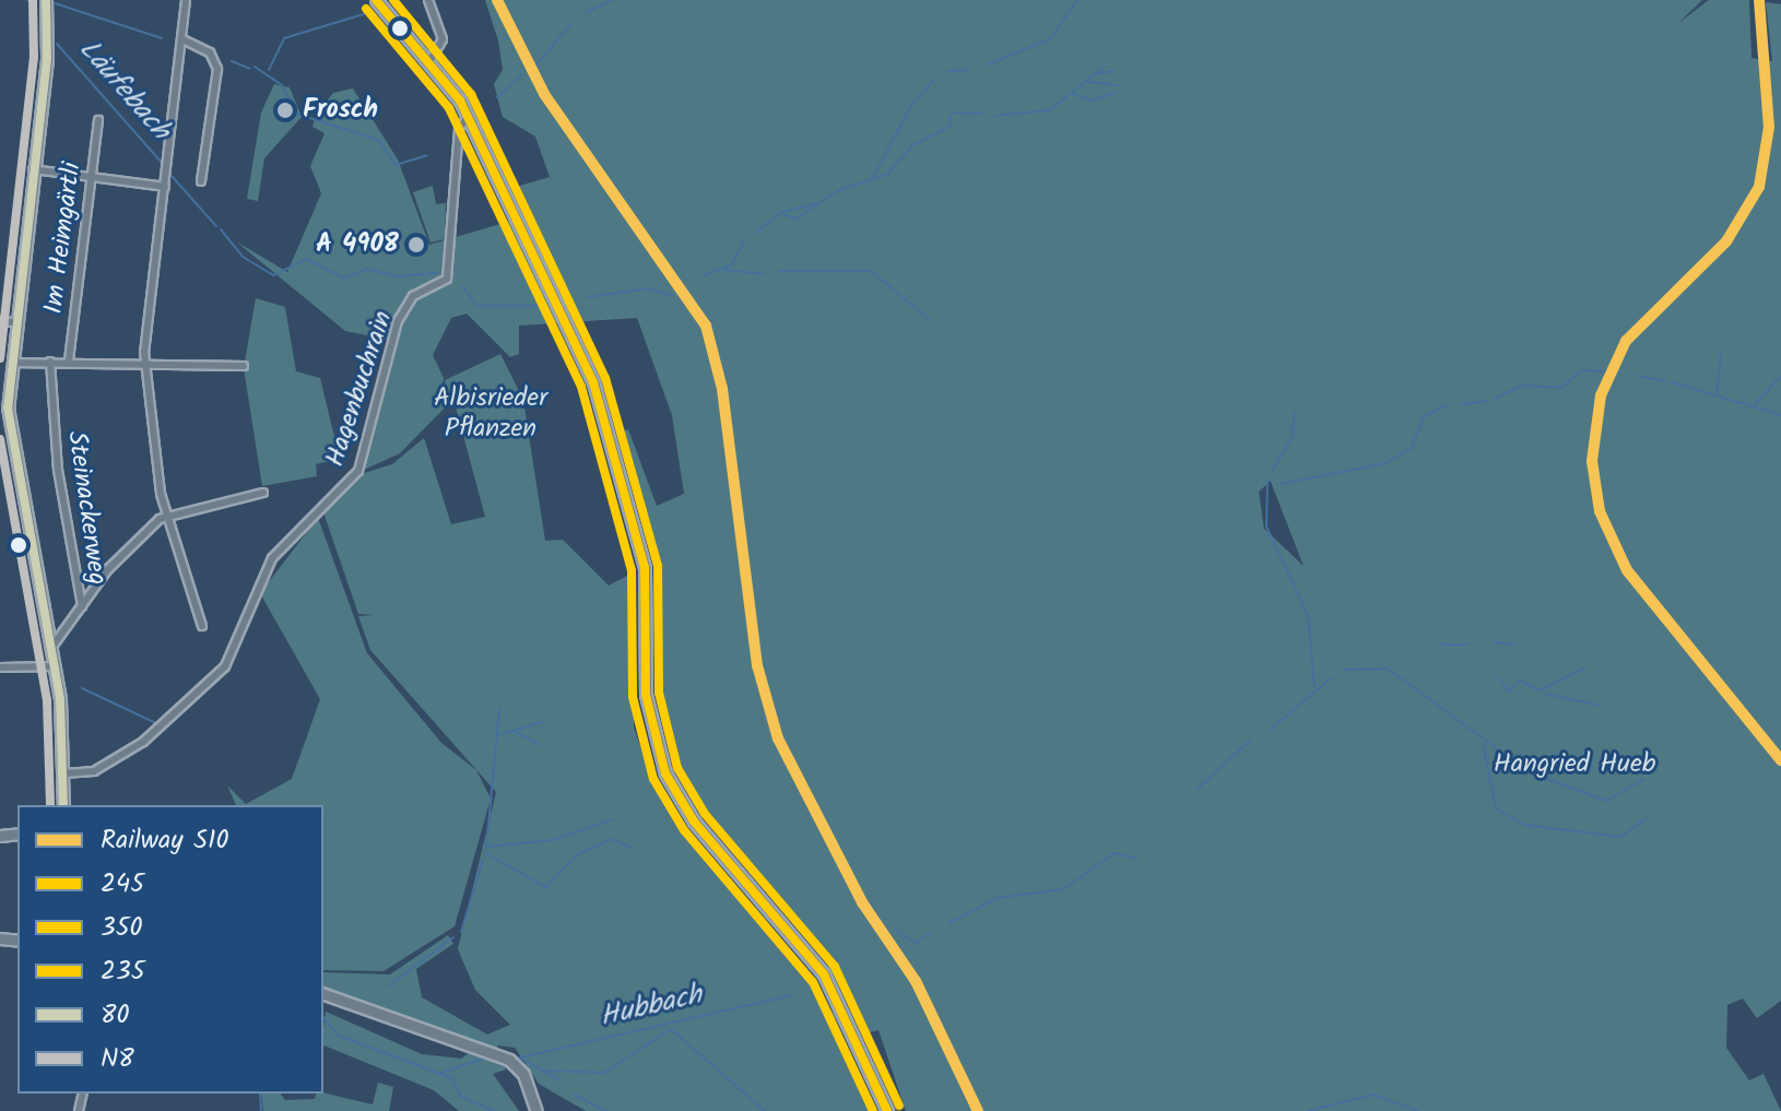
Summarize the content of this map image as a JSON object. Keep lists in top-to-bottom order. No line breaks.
{"streets":{"street":["Im Heimgärtli","Hagenbuchrain","Steinackerweg"]},"water":["Läufebach","Hubbach"],"parks":["Albisrieder Pflanzen","Hangried Hueb"],"places":["Frosch","A 4908"],"lines":["rail line S10","transit line 245","transit line 235","transit line 80","transit line N8","transit line 350"],"legend":["Railway S10","245","350","235","80","N8"]}
